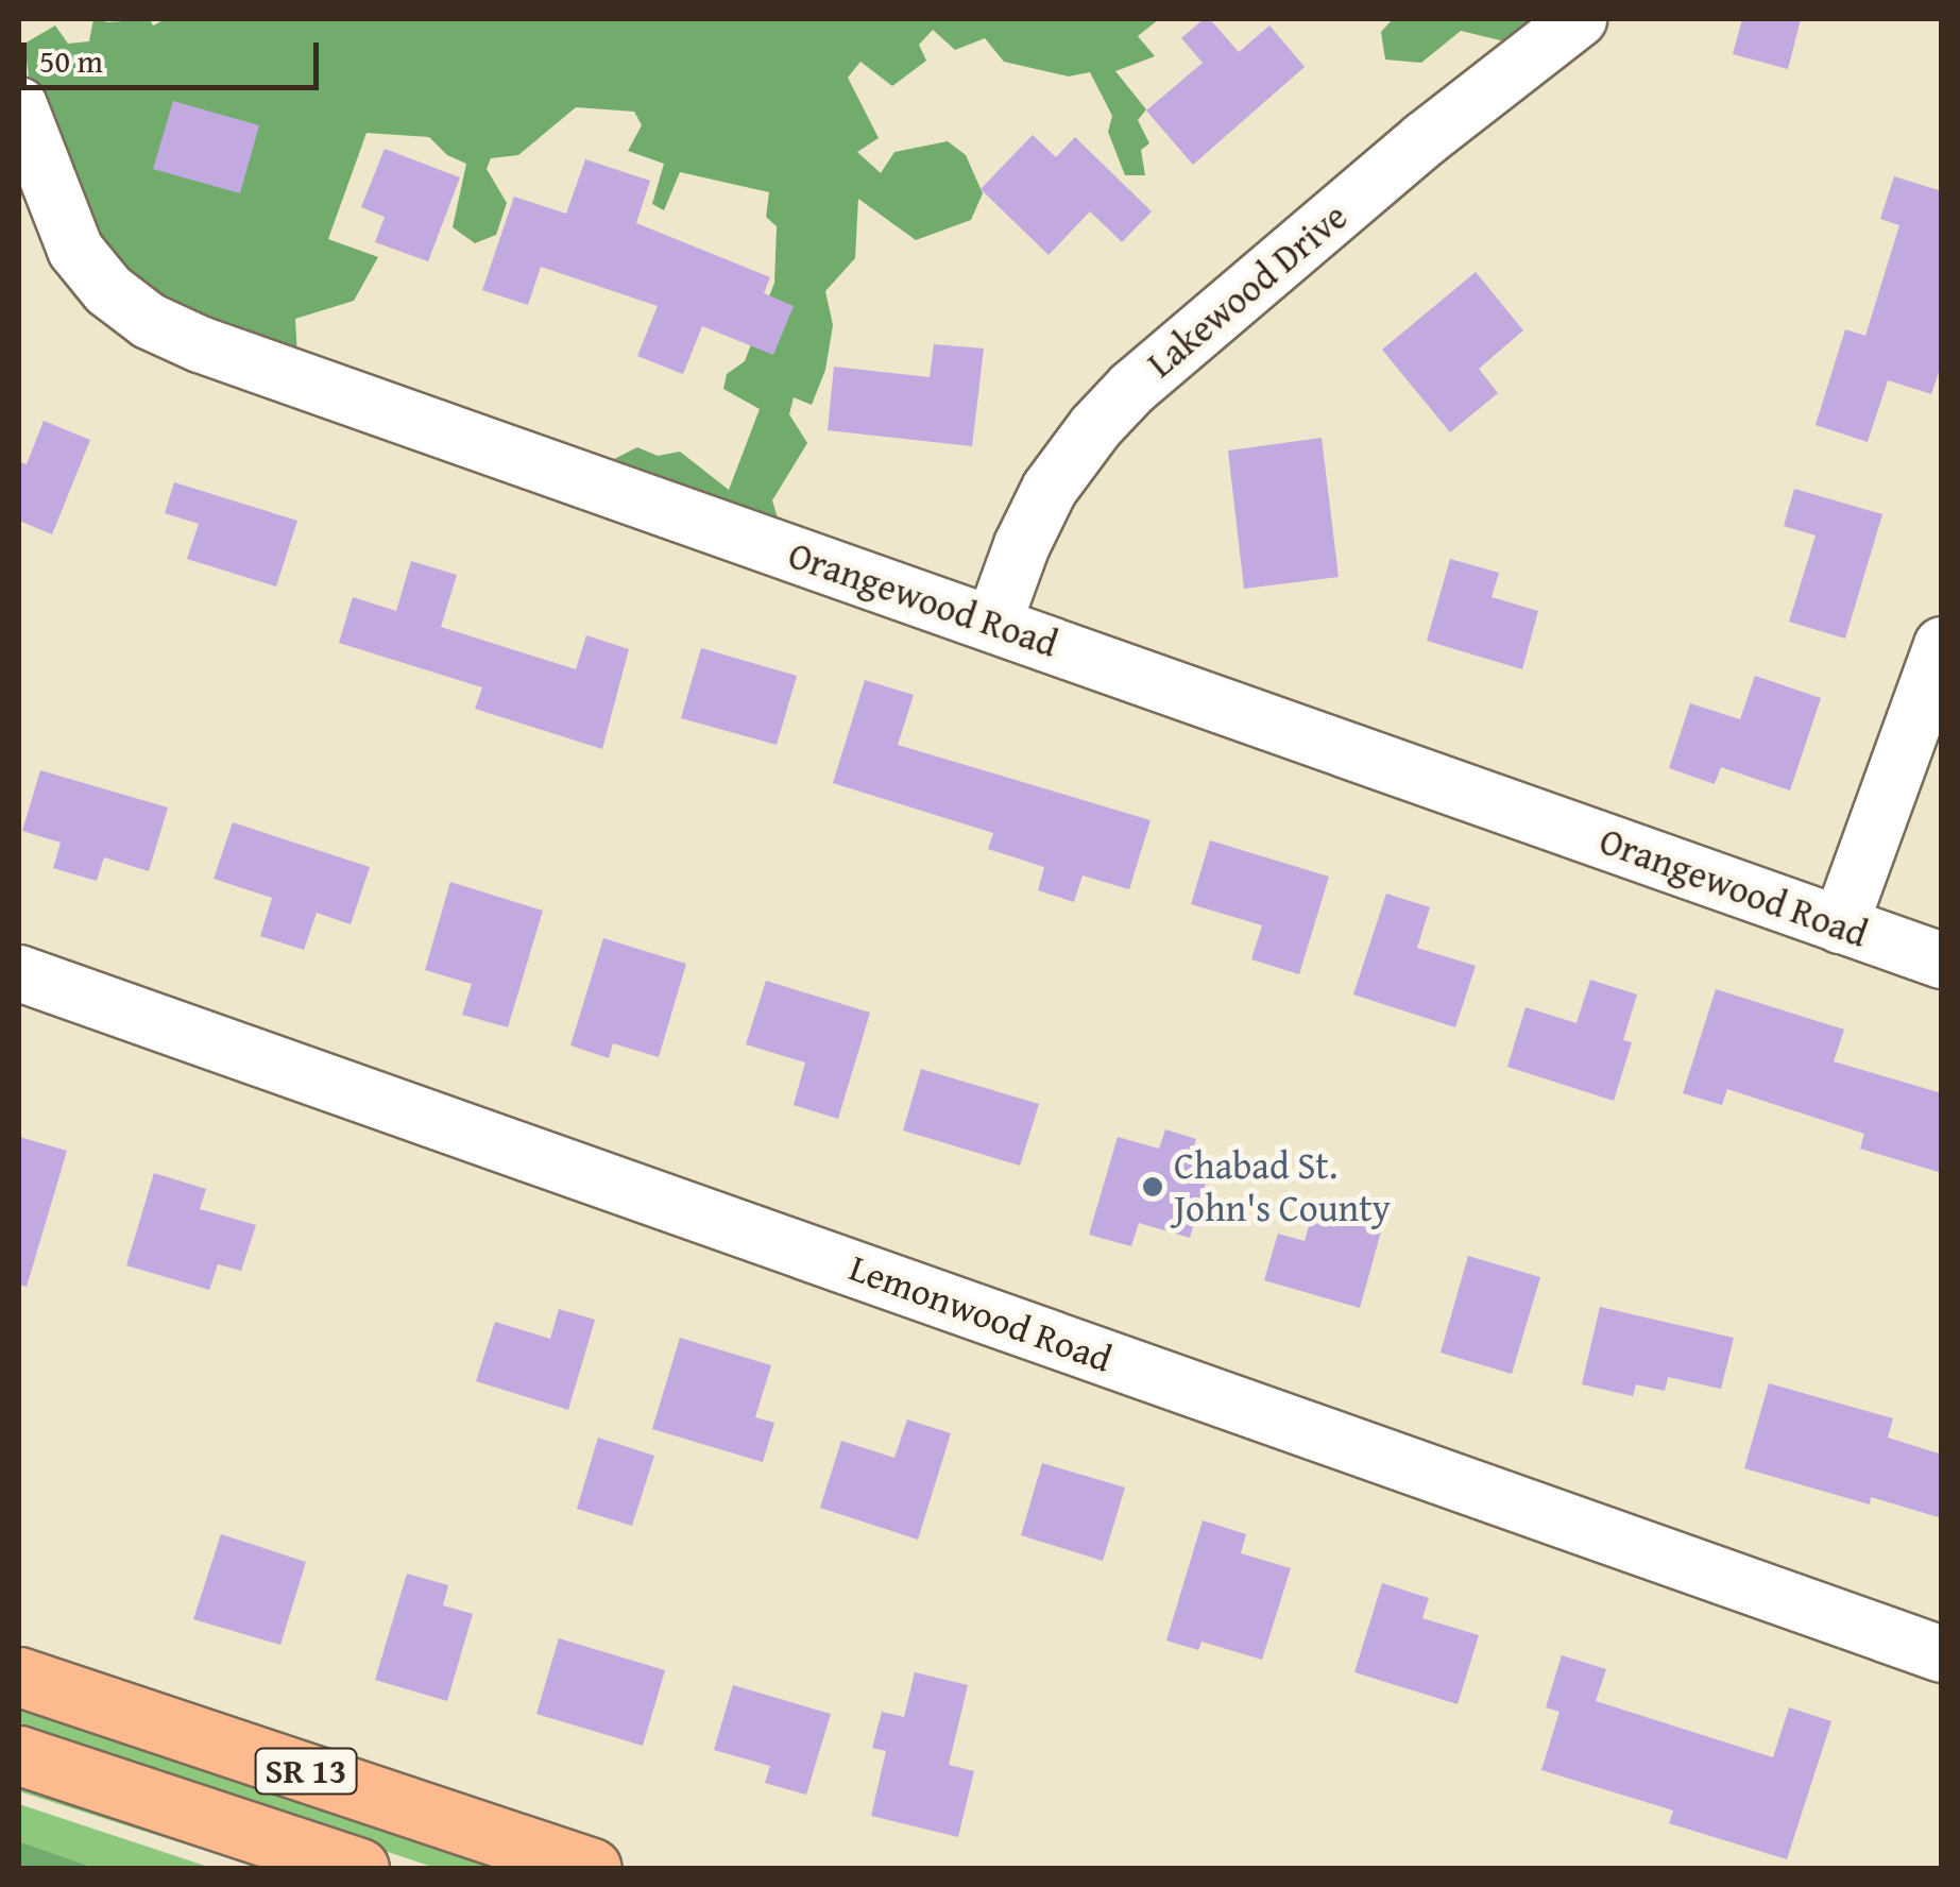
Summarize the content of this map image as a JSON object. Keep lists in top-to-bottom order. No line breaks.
{"streets":{"main road":["SR 13"],"street":["Lakewood Drive","Orangewood Road","Lemonwood Road"]},"crossings":[["Lakewood Drive","Orangewood Road"]],"places":["Chabad St. John's County"],"scale_bar":"50 m"}
